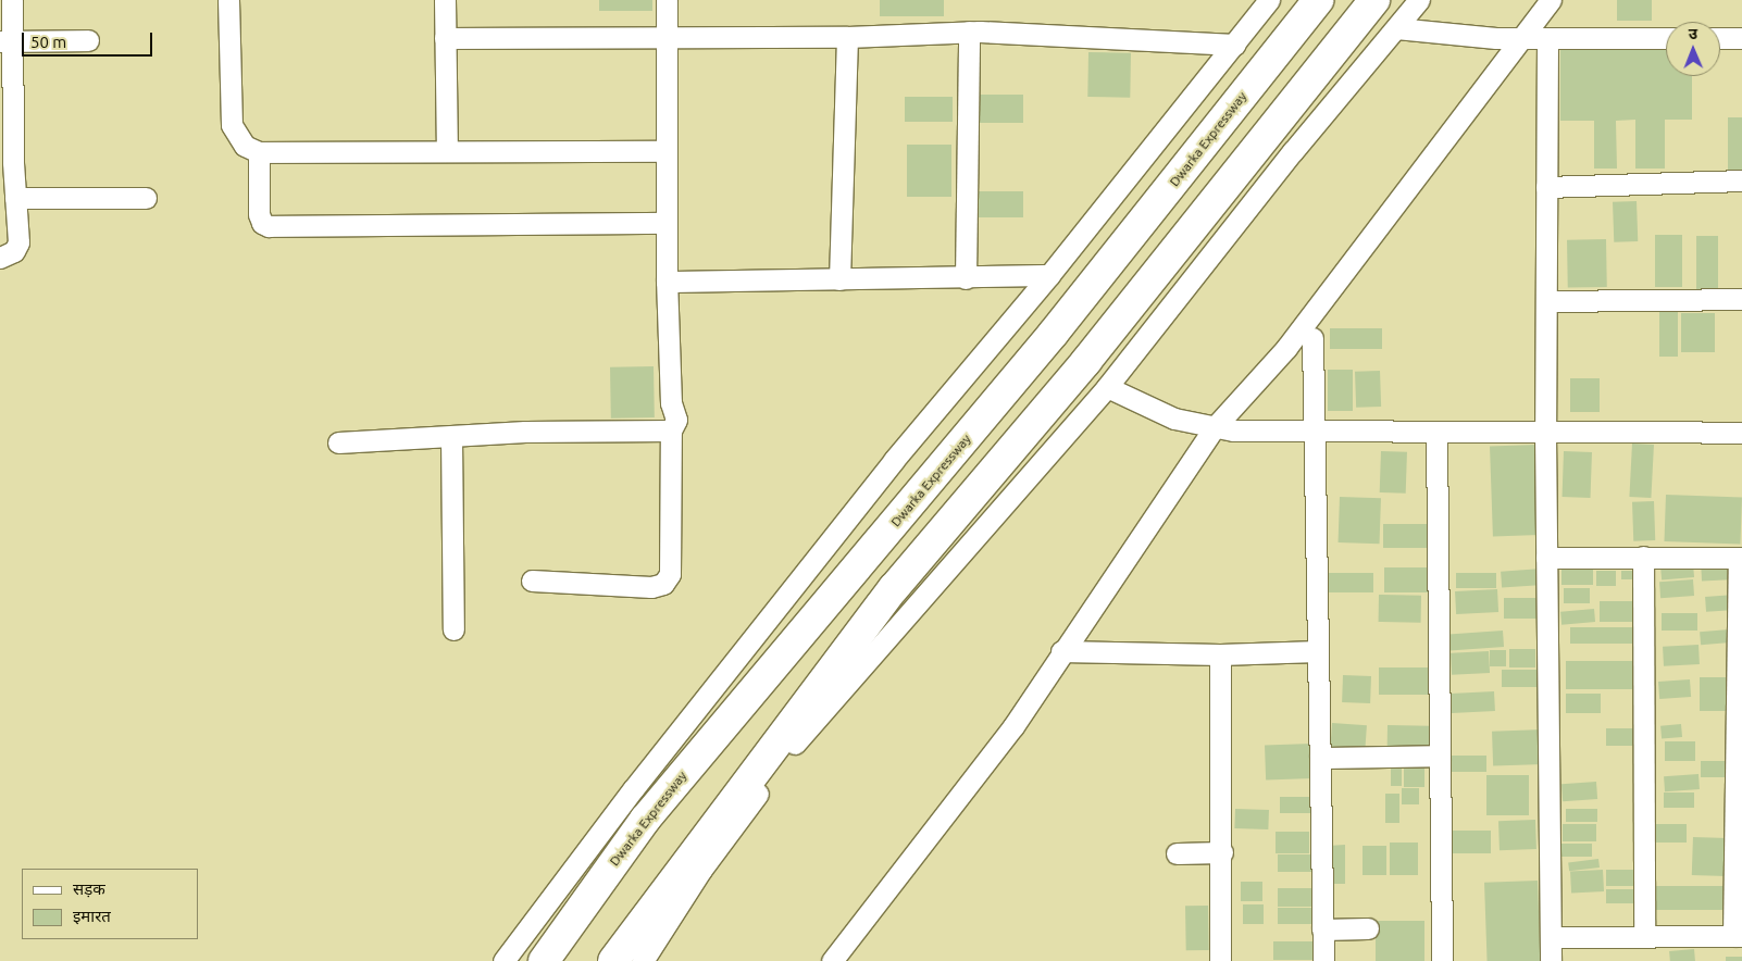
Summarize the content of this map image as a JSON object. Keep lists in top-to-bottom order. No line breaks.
{"streets":{"highway":["Dwarka Expressway"]},"legend":["सड़क","इमारत"],"scale_bar":"50 m","north":"top"}
